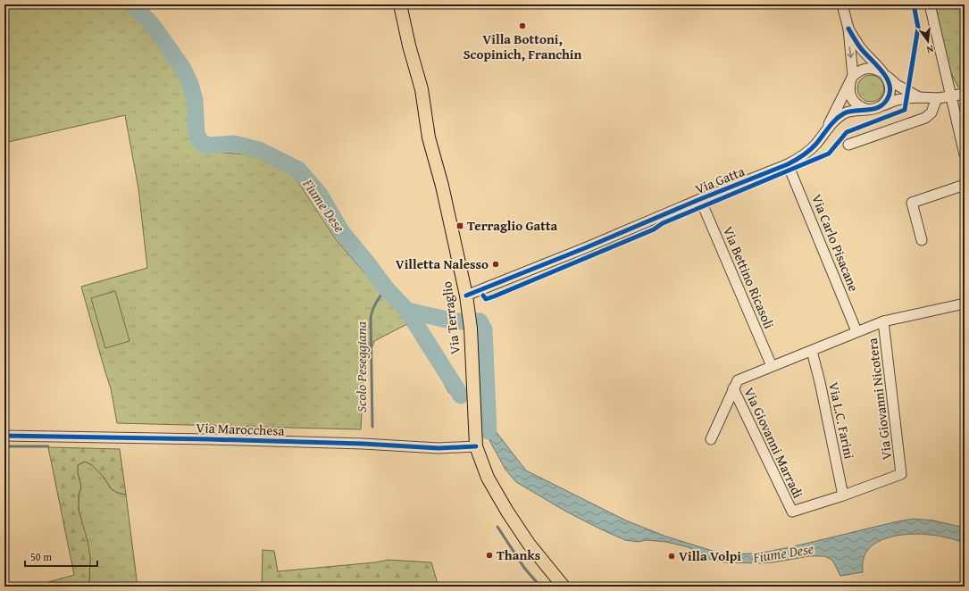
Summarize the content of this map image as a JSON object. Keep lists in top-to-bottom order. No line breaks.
{"streets":{"main road":["Via Terraglio"],"street":["Via Gatta","Via Carlo Pisacane","Via Bettino Ricasoli","Via Giovanni Nicotera","Via L.C. Farini","Via Marocchesa","Via Giovanni Marradi"]},"crossings":[["Via Gatta","Via Carlo Pisacane"],["Via Gatta","Via Bettino Ricasoli"],["Via Gatta","Via Terraglio"],["Via Terraglio","Via Marocchesa"],["Via Giovanni Nicotera","Via Giovanni Marradi"],["Via L.C. Farini","Via Giovanni Marradi"]],"water":["Fiume Dese","Scolo Peseggiana"],"places":{"other":["Villa Bottoni, Scopinich, Franchin","Villetta Nalesso","Thanks","Villa Volpi"],"transit":["Terraglio Gatta"]},"scale_bar":"50 m","north":"bottom"}
